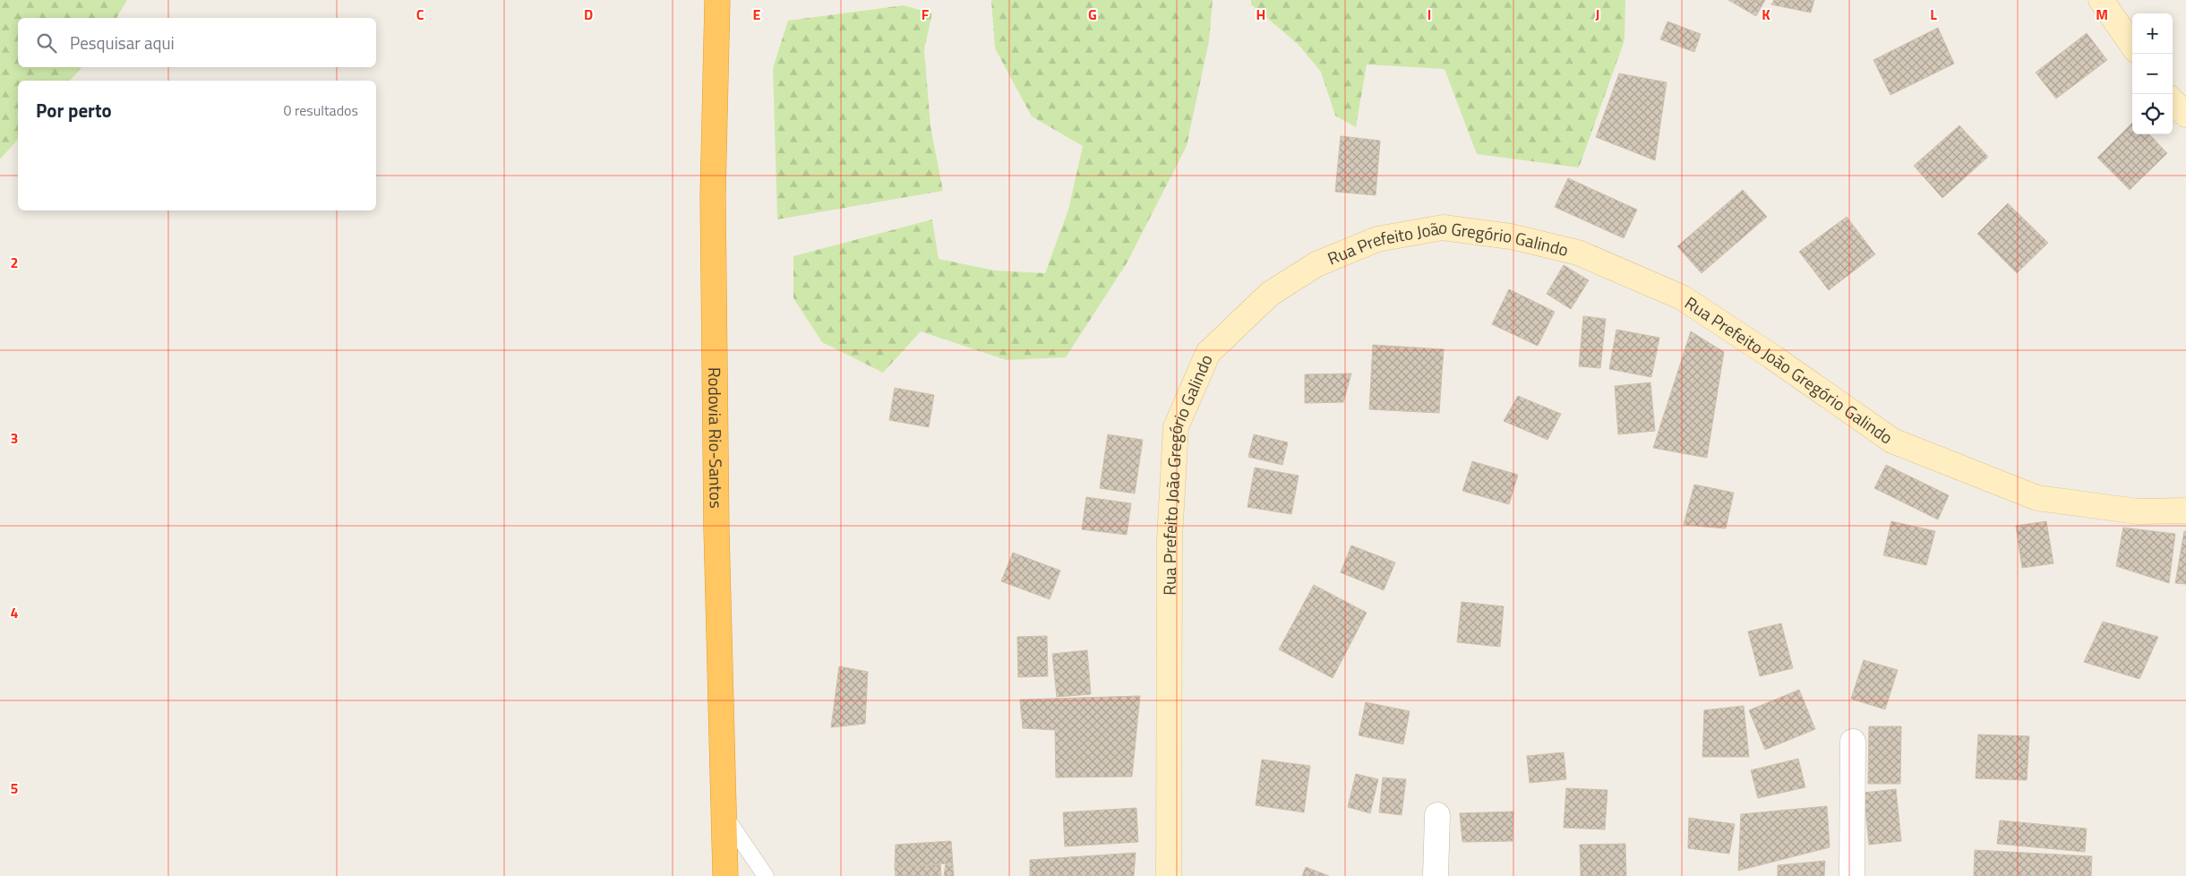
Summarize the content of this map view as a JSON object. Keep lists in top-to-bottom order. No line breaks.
{"streets":{"highway":["Rodovia Rio-Santos"],"main road":["Rua Prefeito João Gregório Galindo"]},"page":{"map_buttons":["+","−"],"search":"Pesquisar aqui","heading":["Por perto","0 resultados"]},"grid":{"columns":["C","D","E","F","G","H","I","J","K","L","M"],"rows":["2","3","4","5"]}}
